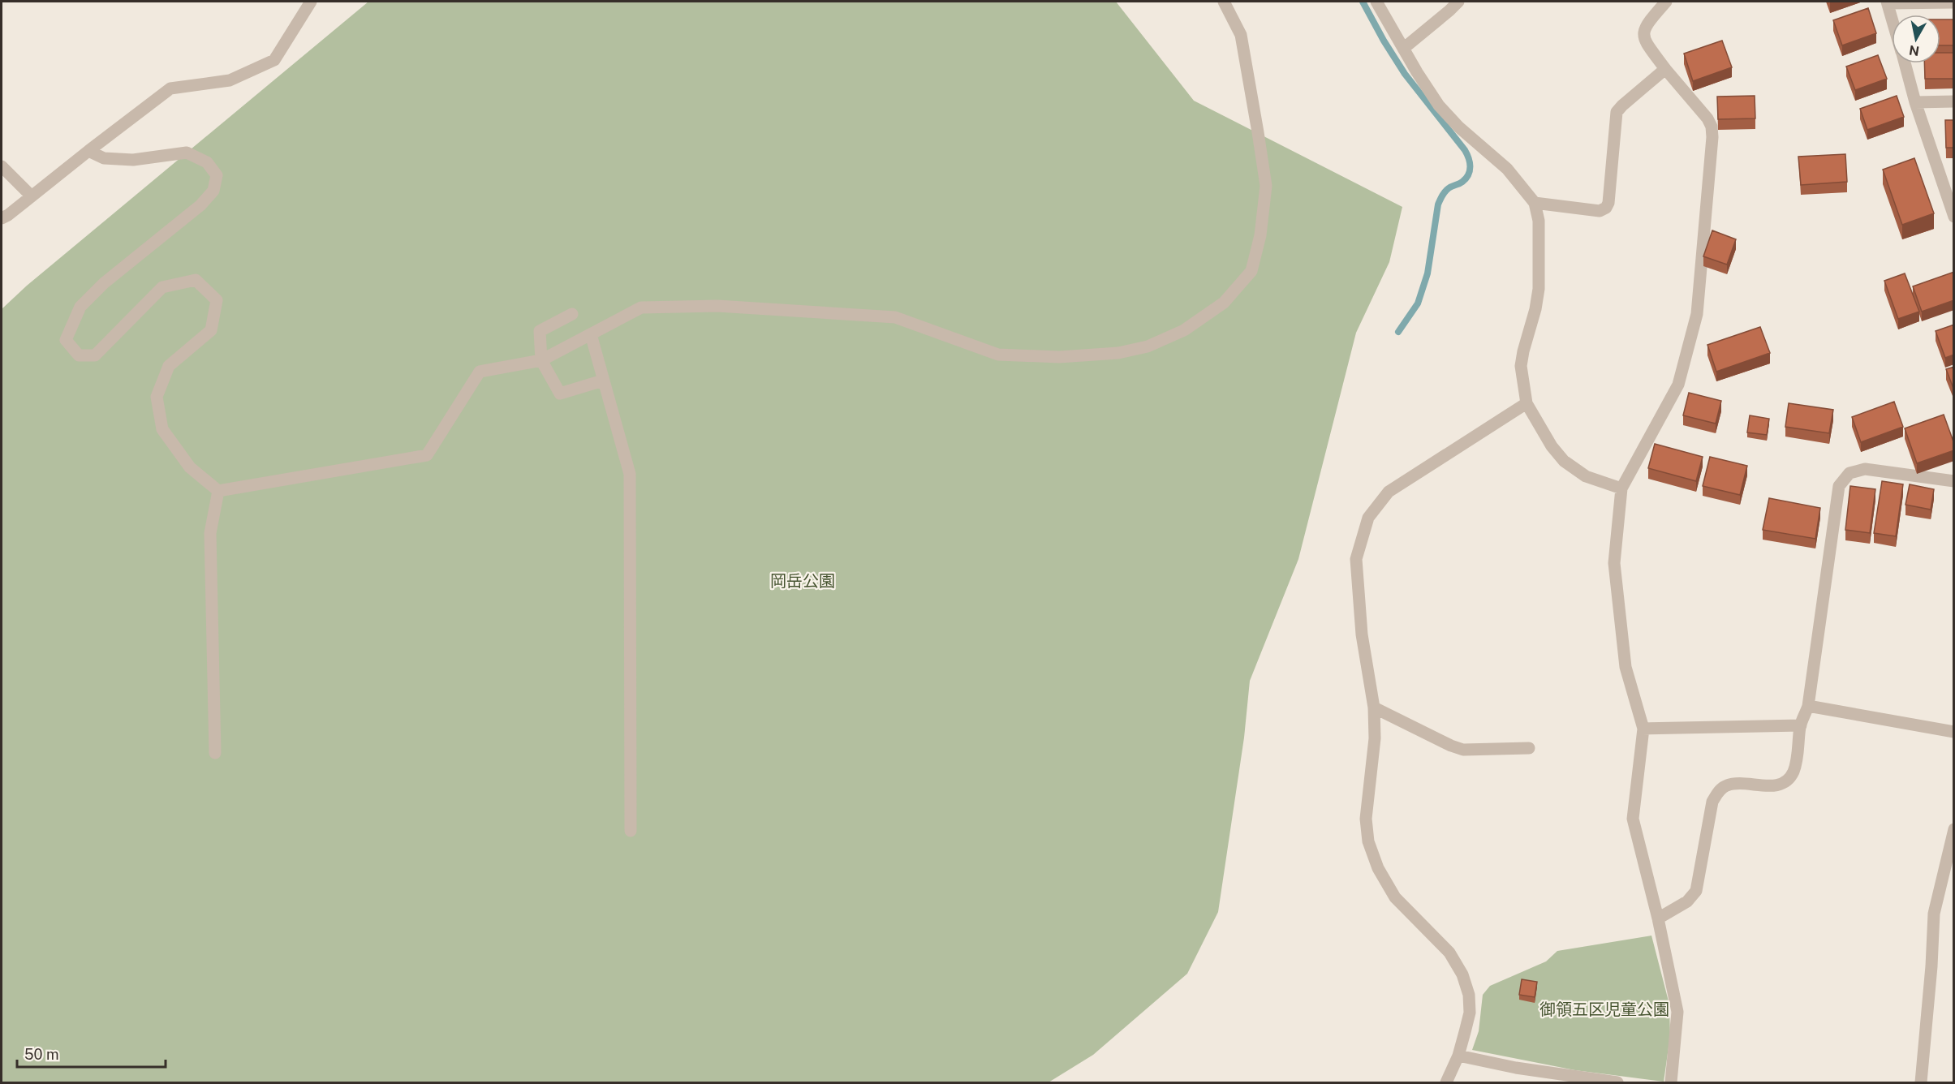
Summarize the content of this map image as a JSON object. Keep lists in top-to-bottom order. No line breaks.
{"parks":["岡岳公園","御領五区児童公園"],"scale_bar":"50 m","north":"bottom"}
